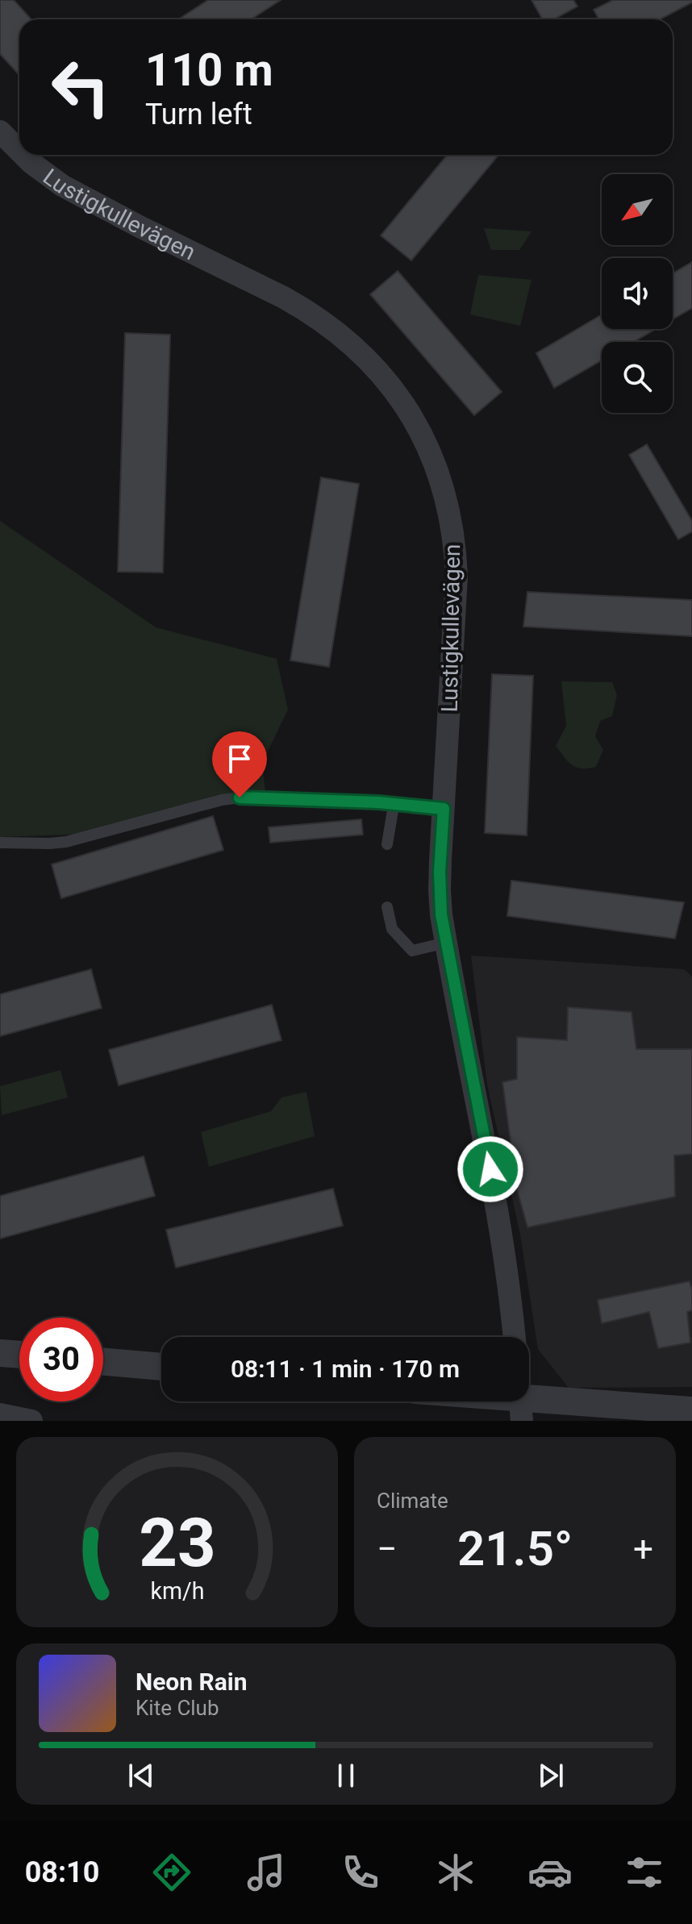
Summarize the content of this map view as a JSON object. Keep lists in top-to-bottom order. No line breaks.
{"streets":{"street":["Lustigkullevägen"]},"north":"bottom left","page":{"turn":["110 m","Turn left"],"limit":"30","trip":"08:11 · 1 min · 170 m","tile":"Climate","heat":["−","21.5°","+"],"song":["Neon Rain","Kite Club"],"tabs":"08:10","gauge":["23","km/h"]}}
